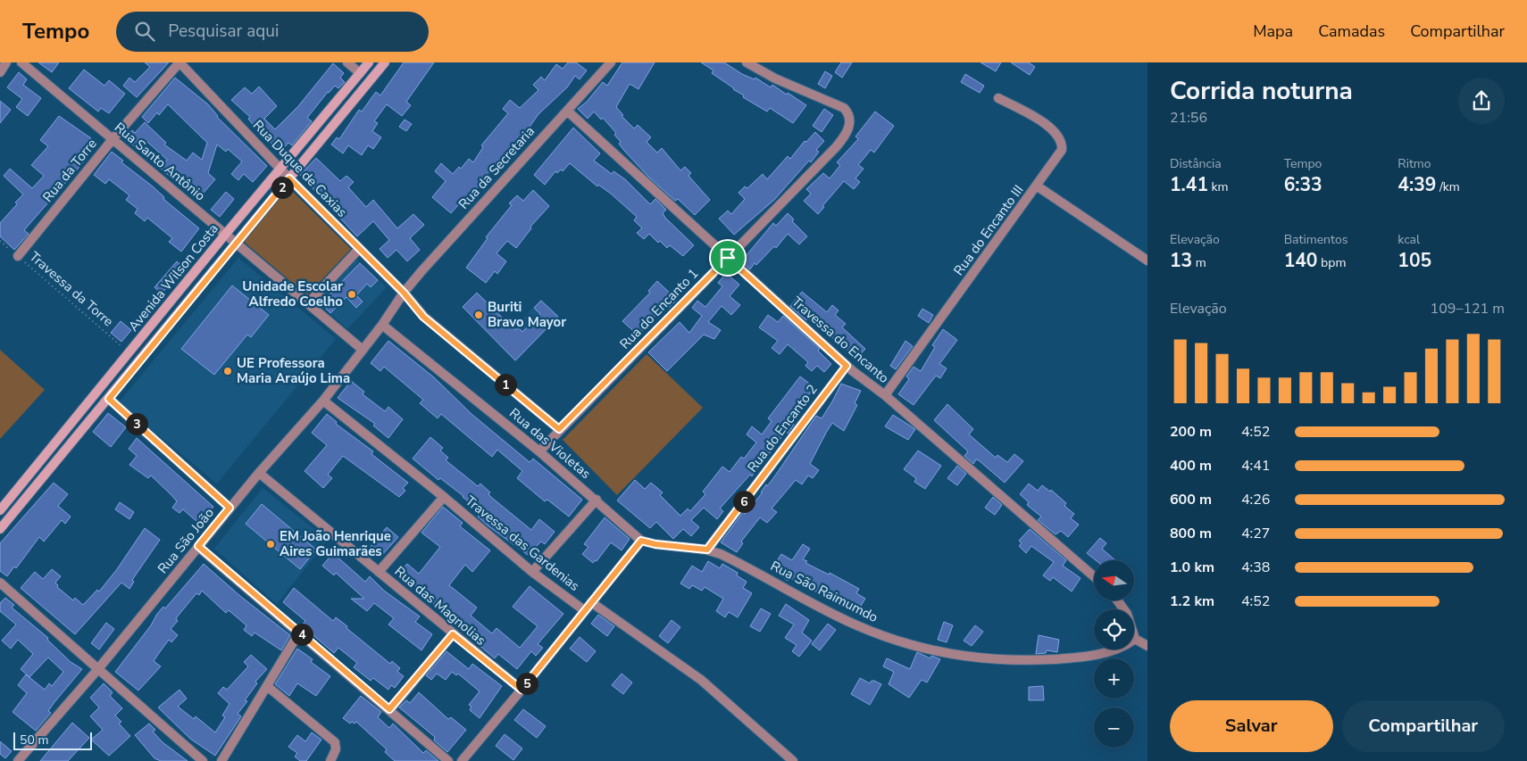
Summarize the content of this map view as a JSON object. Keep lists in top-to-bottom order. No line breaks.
{"streets":{"street":["Rua Santo Antônio","Rua da Secretaria","Rua Duque de Caxias","Rua da Torre","Rua do Encanto III","Avenida Wilson Costa","Rua do Encanto 1","Travessa do Encanto","Rua do Encanto 2","Rua das Violetas","Rua São João","Travessa das Gardenias","Rua São Raimumdo","Rua das Magnolias"],"path":["Travessa da Torre"]},"crossings":[["Rua Santo Antônio","Rua da Torre"],["Rua Santo Antônio","Avenida Wilson Costa"],["Rua Santo Antônio","Rua São João"],["Rua da Secretaria","Rua Duque de Caxias"],["Rua da Secretaria","Travessa do Encanto"],["Rua da Secretaria","Rua das Violetas"],["Rua da Secretaria","Rua São João"],["Rua Duque de Caxias","Rua da Torre"],["Rua Duque de Caxias","Avenida Wilson Costa"],["Rua Duque de Caxias","Rua das Violetas"],["Rua Duque de Caxias","Rua São João"],["Rua da Torre","Travessa da Torre"],["Rua do Encanto III","Travessa do Encanto"],["Avenida Wilson Costa","Travessa da Torre"],["Rua do Encanto 1","Travessa do Encanto"],["Rua do Encanto 1","Rua das Violetas"],["Travessa do Encanto","Rua do Encanto 2"],["Rua do Encanto 2","Rua São Raimumdo"],["Rua das Violetas","Rua São João"],["Rua São João","Travessa das Gardenias"],["Rua São João","Rua das Magnolias"],["Travessa das Gardenias","Rua das Magnolias"]],"places":["Unidade Escolar Alfredo Coelho","Buriti Bravo Mayor","UE Professora Maria Araújo Lima","EM João Henrique Aires Guimarães"],"scale_bar":"50 m","north":"left","page":{"header":"Tempo","search":"Pesquisar aqui","nav":["Mapa","Camadas","Compartilhar"],"heading":["Corrida noturna","21:56"],"stats":[["Distância","1.41 km"],["Tempo","6:33"],["Ritmo","4:39 /km"],["Elevação","13 m"],["Batimentos","140 bpm"],["kcal","105"]],"pins":["2","1","3","6","4","5"],"chart":["Elevação","109–121 m"],"list":[{"name":"200 m","note":"4:52"},{"name":"400 m","note":"4:41"},{"name":"600 m","note":"4:26"},{"name":"800 m","note":"4:27"},{"name":"1.0 km","note":"4:38"},{"name":"1.2 km","note":"4:52"}],"map_buttons":["+","−"],"buttons":["Salvar","Compartilhar"],"scale":"50 m"}}
